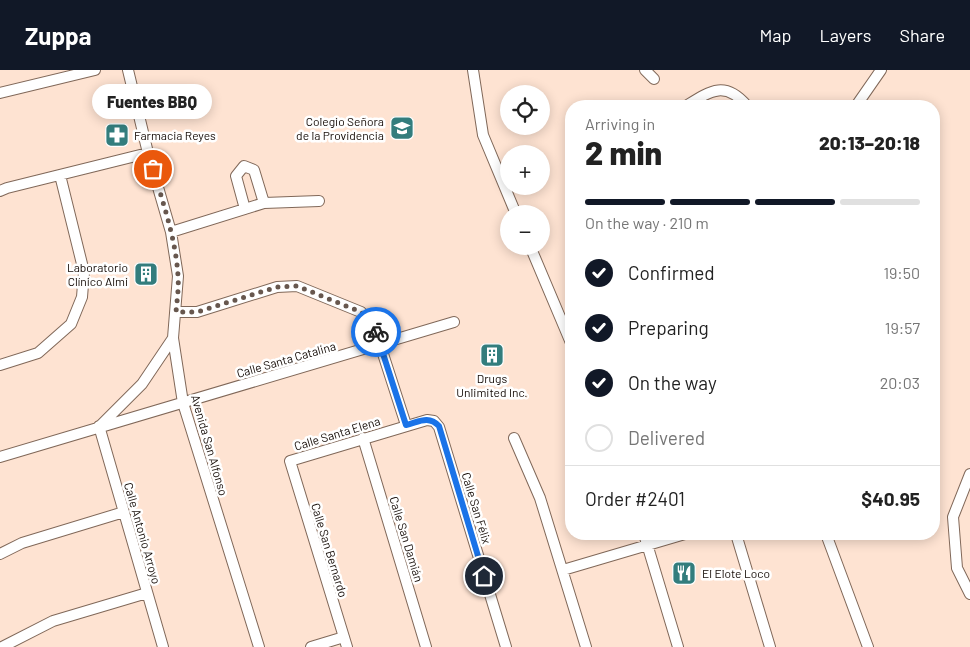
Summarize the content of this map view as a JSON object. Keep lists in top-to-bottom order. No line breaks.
{"streets":{"street":["Calle Santa Catalina","Calle Santa Elena","Avenida San Alfonso","Calle San Félix","Calle Antonio Arroyo","Calle San Damián","Calle San Bernardo"]},"crossings":[["Calle Santa Catalina","Avenida San Alfonso"],["Calle Santa Catalina","Calle Antonio Arroyo"],["Calle Santa Elena","Calle San Félix"],["Calle Santa Elena","Calle San Damián"],["Calle Santa Elena","Calle San Bernardo"]],"places":{"school or university":["Colegio Señora de la Providencia"],"pharmacy":["Farmacia Reyes"],"other":["Fuentes BBQ"],"building":["Laboratorio Clínico Almi","Drugs Unlimited Inc."],"restaurant":["El Elote Loco"]},"page":{"header":"Zuppa","nav":["Map","Layers","Share"],"bubble":"Fuentes BBQ","map_buttons":["+","−"],"heading":["2 min","Arriving in","20:13–20:18"],"panel":["Order #2401","$40.95"],"bar":"On the way · 210 m","list":[["Confirmed","19:50"],["Preparing","19:57"],["On the way","20:03"],"Delivered"]}}
